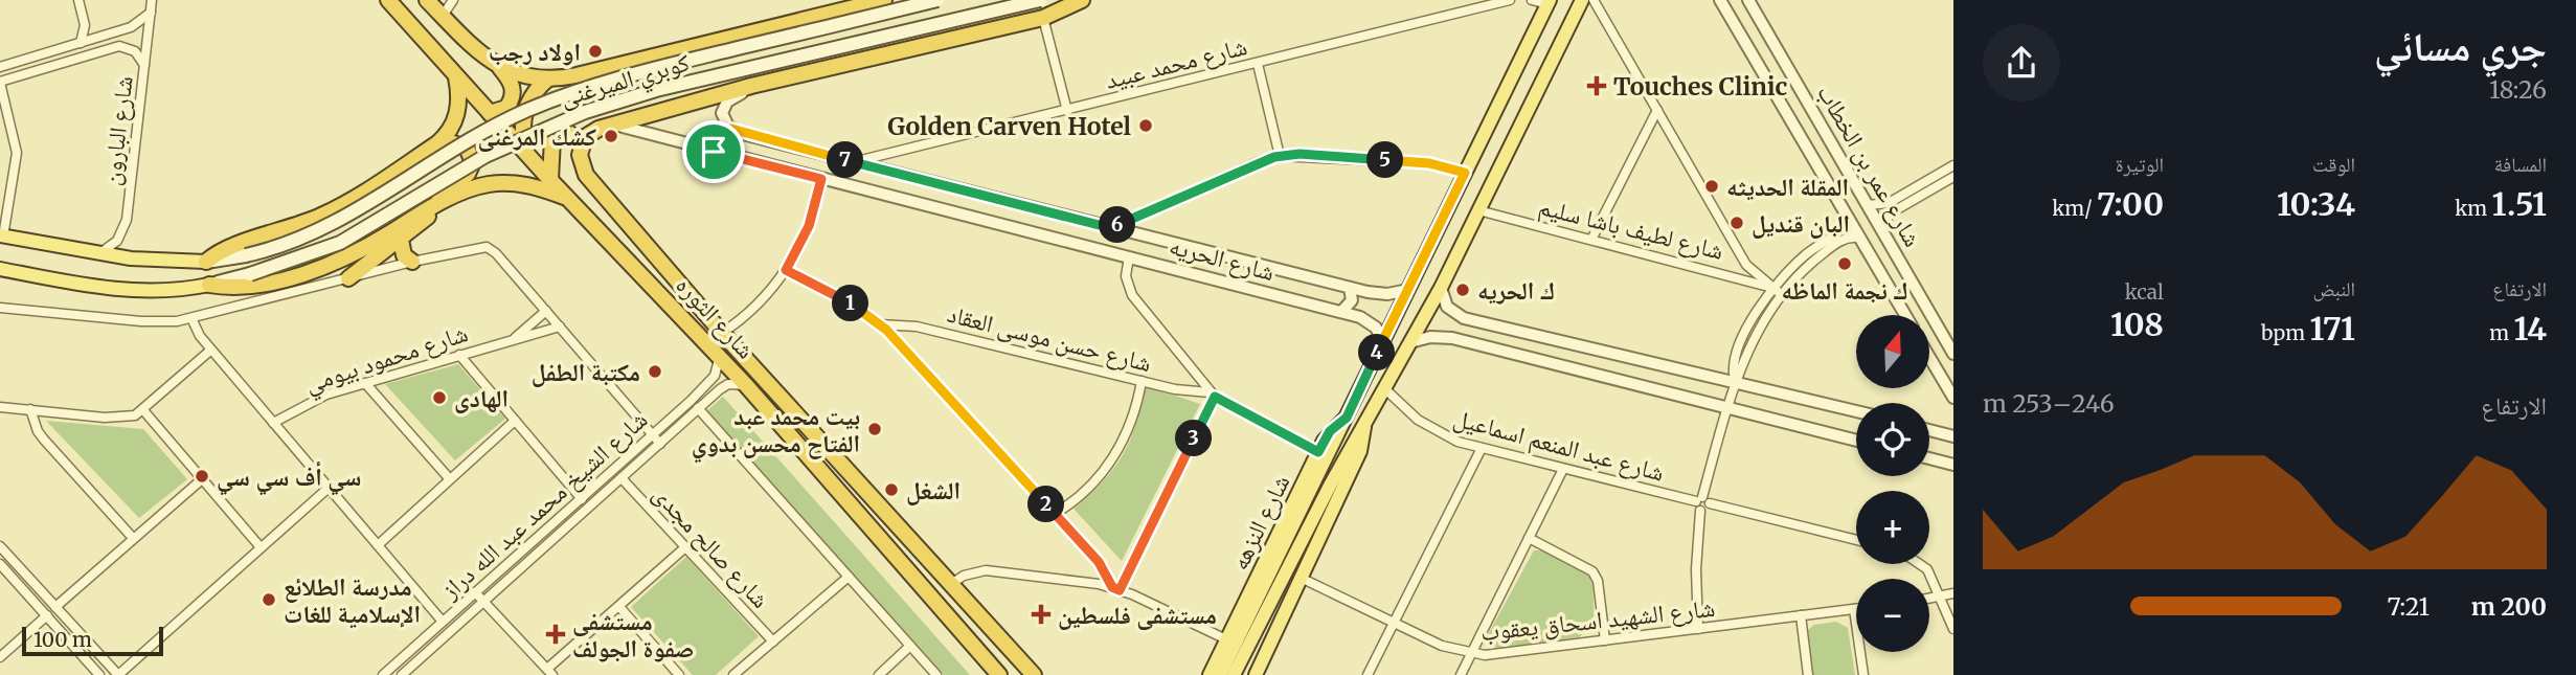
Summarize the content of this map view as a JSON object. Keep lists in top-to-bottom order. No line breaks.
{"streets":{"highway":["شارع الثوره"],"main road":["كوبري الميرغنى","شارع النزهه"],"street":["شارع محمد عبيد","شارع البارون","شارع عمر بن الخطاب","شارع لطيف باشا سليم","شارع الحريه","شارع حسن موسى العقاد","شارع محمود بيومي","شارع عبد المنعم اسماعيل","شارع الشيخ محمد عبد الله دراز","شارع صالح مجدى","شارع الشهيد اسحاق يعقوب"]},"crossings":[["شارع محمد عبيد","شارع الحريه"],["شارع الحريه","شارع النزهه"],["شارع الثوره","شارع الشيخ محمد عبد الله دراز"],["شارع الشيخ محمد عبد الله دراز","شارع صالح مجدى"]],"places":{"other":["اولاد رجب","Golden Carven Hotel","كشك المرغنى","المقلة الحديثه","البان قنديل","ك نجمة الماظه","ك الحريه","مكتبة الطفل","الهادى","بيت محمد عبد الفتاح محسن بدوي","سي أف سي سي","الشغل","مدرسة الطلائع الإسلامية للغات"],"health":["Touches Clinic","مستشفى فلسطين","مستشفى صفوة الجولف"]},"scale_bar":"100 m","north":"top","page":{"heading":["جري مسائي","18:26"],"stats":[["المسافة","1.51 km"],["الوقت","10:34"],["الوتيرة","7:00 /km"],["الارتفاع","14 m"],["النبض","171 bpm"],["kcal","108"]],"pins":["5","7","6","1","4","3","2"],"map_buttons":["+","−"],"chart":["الارتفاع","246–253 m"],"list":[{"name":"200 m","note":"7:21"}],"scale":"100 m"}}
